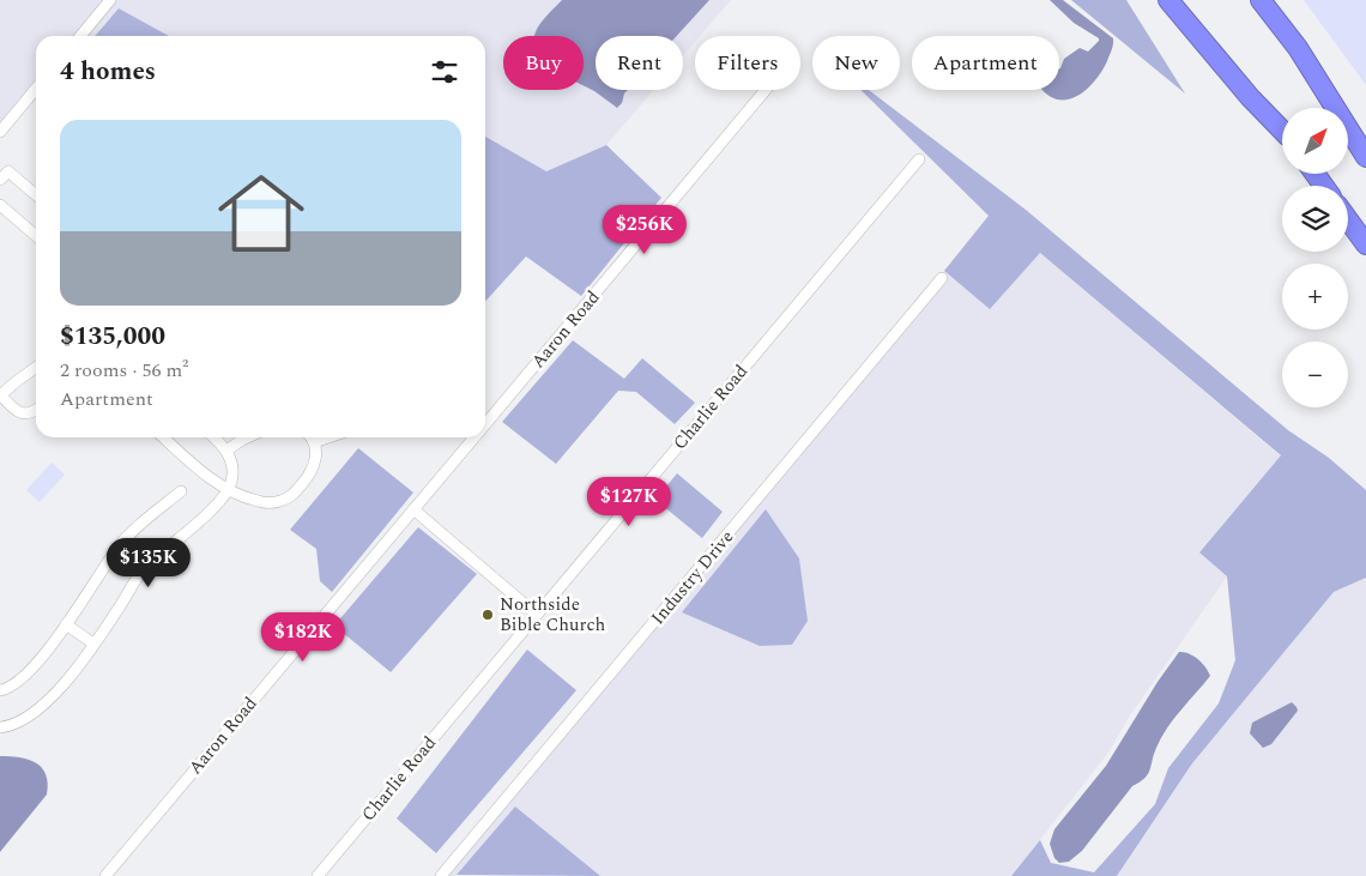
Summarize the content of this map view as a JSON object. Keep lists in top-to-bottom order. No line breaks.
{"streets":{"street":["Aaron Road","Charlie Road","Industry Drive"]},"places":["Northside Bible Church"],"north":"top right","page":{"chip":["Buy","Rent","Filters","New","Apartment"],"heading":"4 homes","map_buttons":["+","−"],"list":[{"name":"$135,000","note":"2 rooms · 56 m² · Apartment"}],"price":["$256K","$127K","$135K","$182K"]}}
